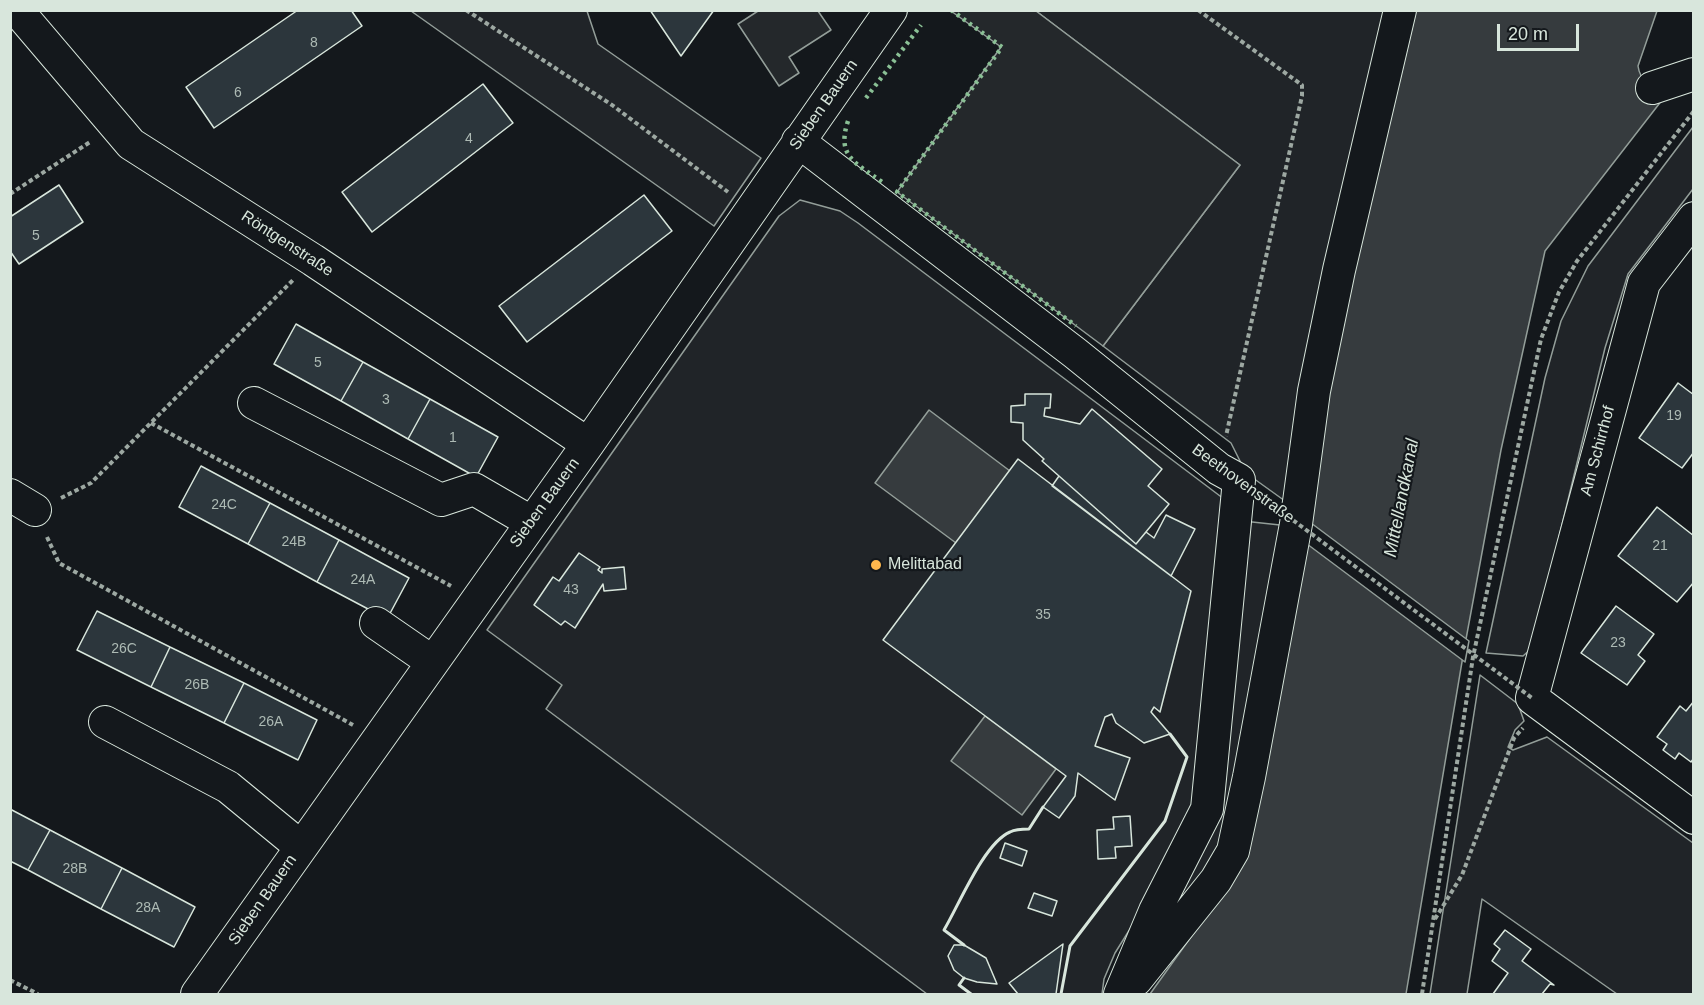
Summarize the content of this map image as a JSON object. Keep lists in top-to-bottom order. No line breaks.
{"streets":{"street":["Sieben Bauern","Röntgenstraße","Am Schirrhof","Beethovenstraße"]},"crossings":[["Sieben Bauern","Röntgenstraße"],["Sieben Bauern","Beethovenstraße"],["Am Schirrhof","Beethovenstraße"]],"water":["Mittellandkanal"],"places":["Melittabad"],"house_numbers":["8","6","4","5","5","3","19","1","24C","24B","21","24A","43","35","23","26C","26B","26A","28B","28A"],"scale_bar":"20 m"}
